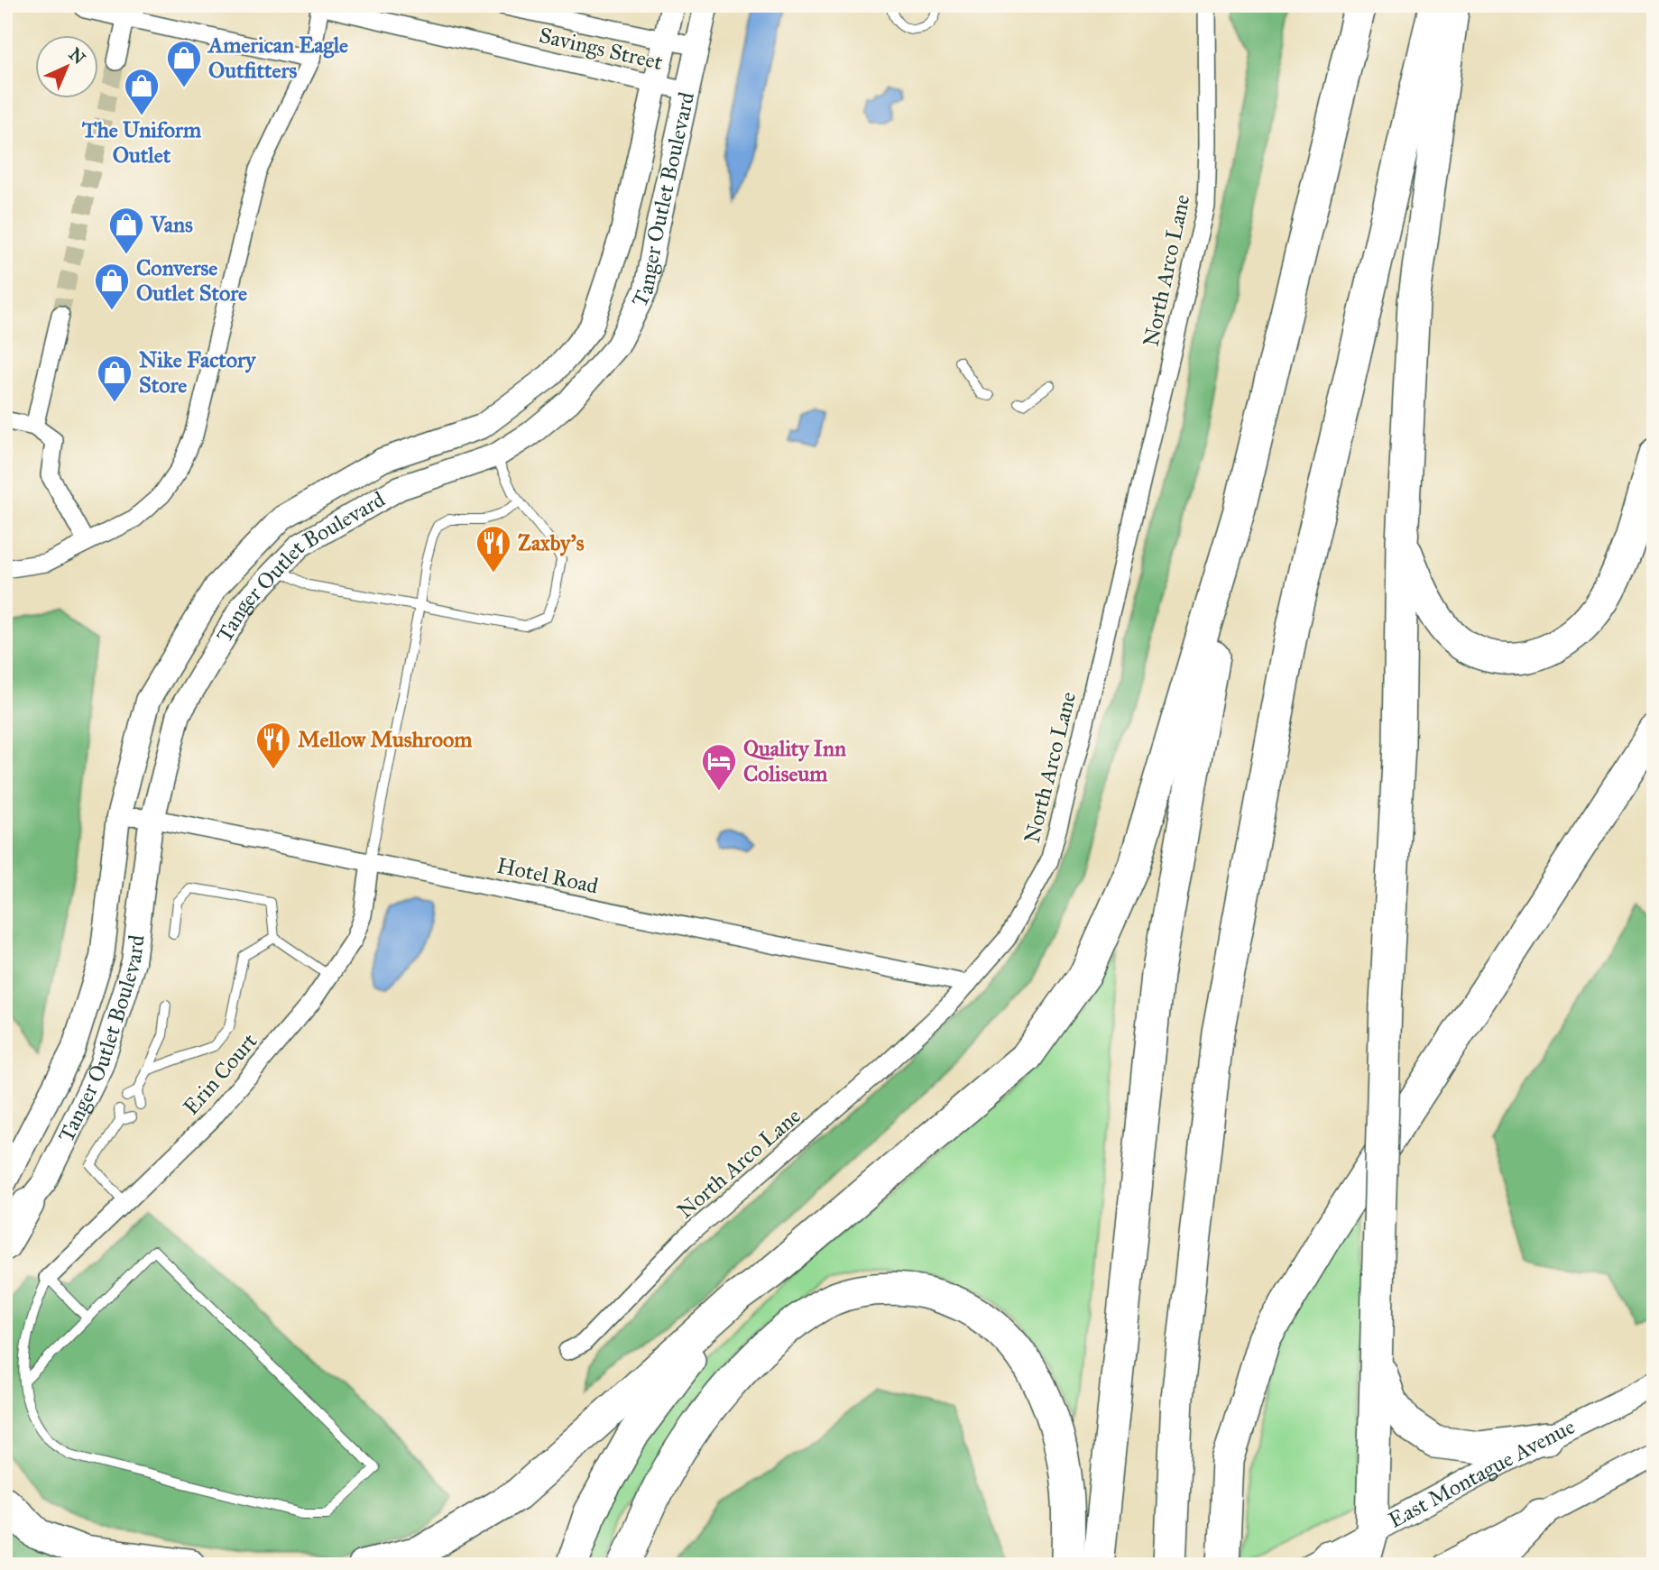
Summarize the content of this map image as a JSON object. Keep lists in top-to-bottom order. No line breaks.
{"streets":{"street":["Savings Street","Tanger Outlet Boulevard","North Arco Lane","Hotel Road","Erin Court","East Montague Avenue"]},"crossings":[["Savings Street","Tanger Outlet Boulevard"],["Tanger Outlet Boulevard","Hotel Road"],["North Arco Lane","Hotel Road"],["Hotel Road","Erin Court"]],"places":{"shop":["American Eagle Outfitters","The Uniform Outlet","Vans","Converse Outlet Store","Nike Factory Store"],"restaurant":["Zaxby's","Mellow Mushroom"],"hotel":["Quality Inn Coliseum"]},"north":"top right"}
